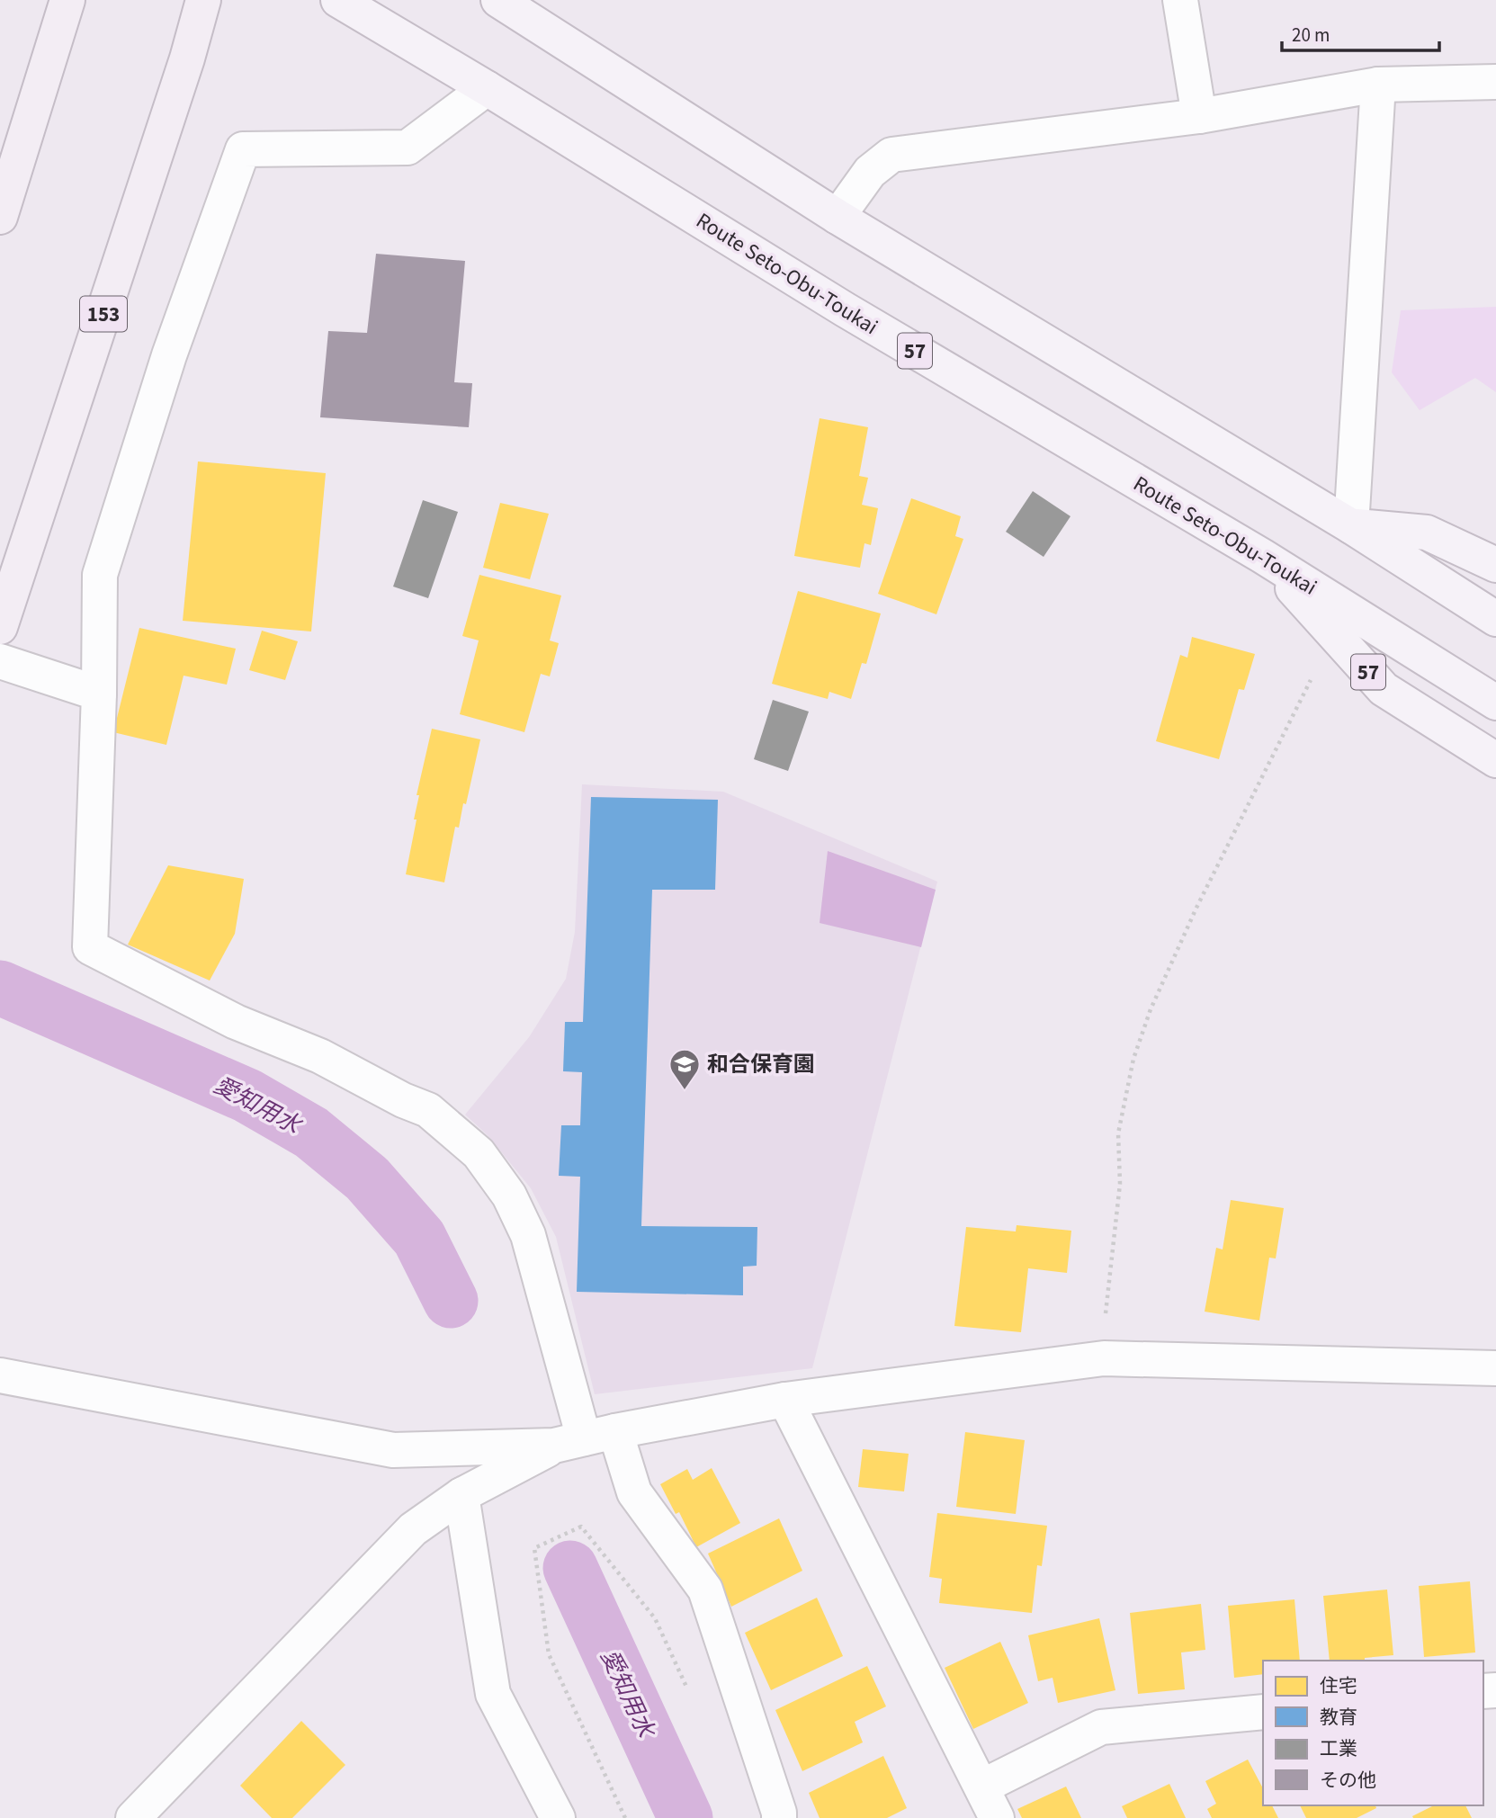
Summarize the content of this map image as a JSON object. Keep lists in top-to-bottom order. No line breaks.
{"streets":{"highway":["153"],"main road":["Route Seto-Obu-Toukai","57"]},"crossings":[["Route Seto-Obu-Toukai","57"]],"water":["愛知用水"],"places":{"school or university":["和合保育園"]},"legend":["住宅","教育","工業","その他"],"scale_bar":"20 m"}
